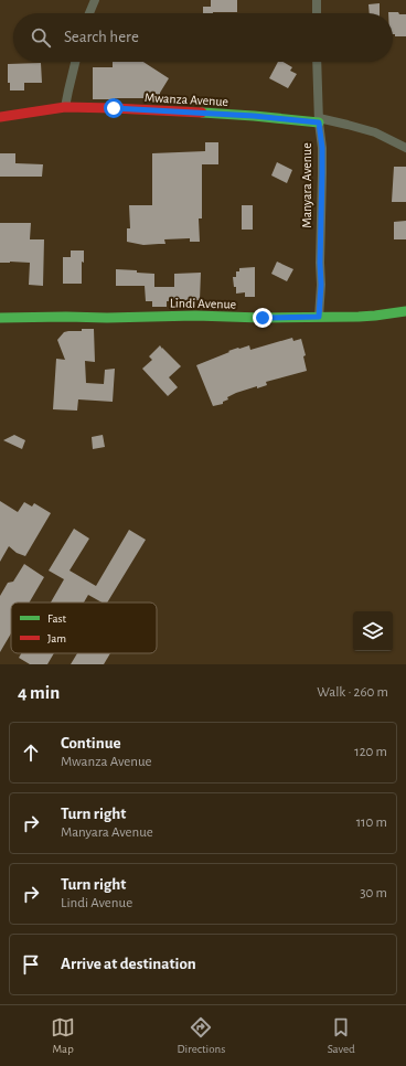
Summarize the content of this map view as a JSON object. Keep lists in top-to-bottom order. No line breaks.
{"streets":{"street":["Mwanza Avenue","Manyara Avenue","Lindi Avenue"]},"crossings":[["Mwanza Avenue","Manyara Avenue"],["Manyara Avenue","Lindi Avenue"]],"legend":["Fast","Jam"],"page":{"search":"Search here","heading":["4 min","Walk · 260 m"],"list":[["Continue","Mwanza Avenue","120 m"],["Turn right","Manyara Avenue","110 m"],["Turn right","Lindi Avenue","30 m"],"Arrive at destination"],"nav":["Map","Directions","Saved"]}}
